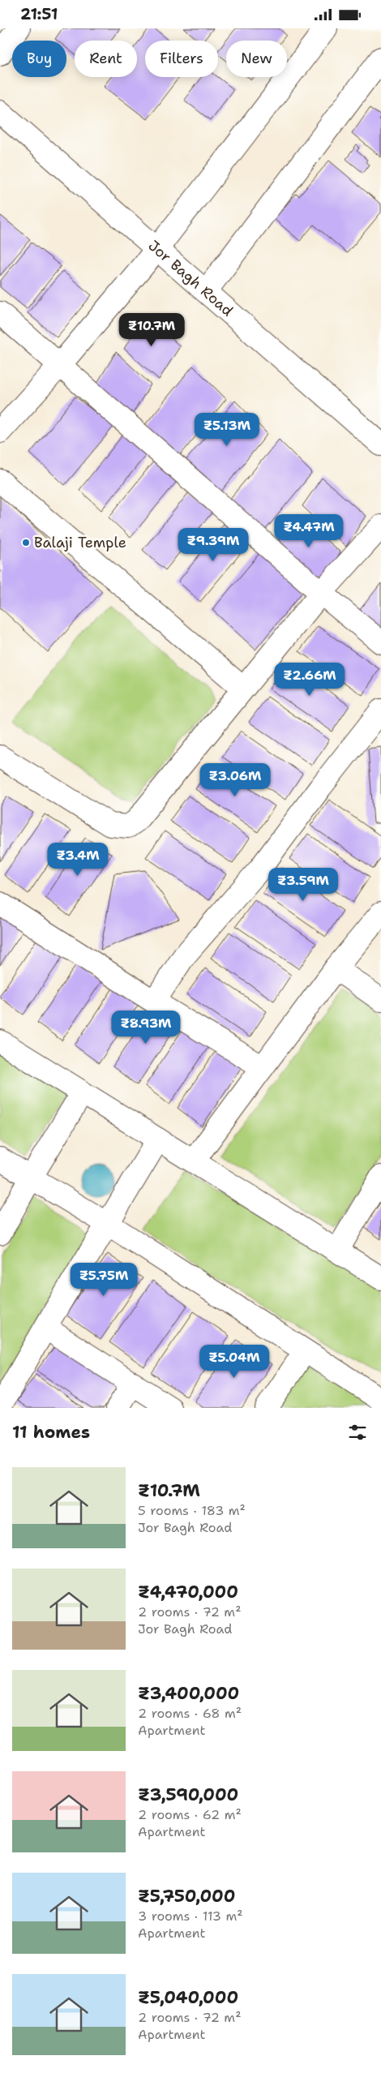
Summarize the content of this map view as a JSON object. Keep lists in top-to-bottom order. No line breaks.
{"streets":{"street":["Jor Bagh Road"]},"places":["Balaji Temple"],"page":{"status":"21:51","chip":["Buy","Rent","Filters","New"],"price":["₹10.7M","₹5.13M","₹4.47M","₹9.39M","₹2.66M","₹3.06M","₹3.4M","₹3.59M","₹8.93M","₹5.75M","₹5.04M"],"heading":"11 homes","list":[{"name":"₹10.7M","note":"5 rooms · 183 m² · Jor Bagh Road"},{"name":"₹4,470,000","note":"2 rooms · 72 m² · Jor Bagh Road"},{"name":"₹3,400,000","note":"2 rooms · 68 m² · Apartment"},{"name":"₹3,590,000","note":"2 rooms · 62 m² · Apartment"},{"name":"₹5,750,000","note":"3 rooms · 113 m² · Apartment"},{"name":"₹5,040,000","note":"2 rooms · 72 m² · Apartment"}]}}
